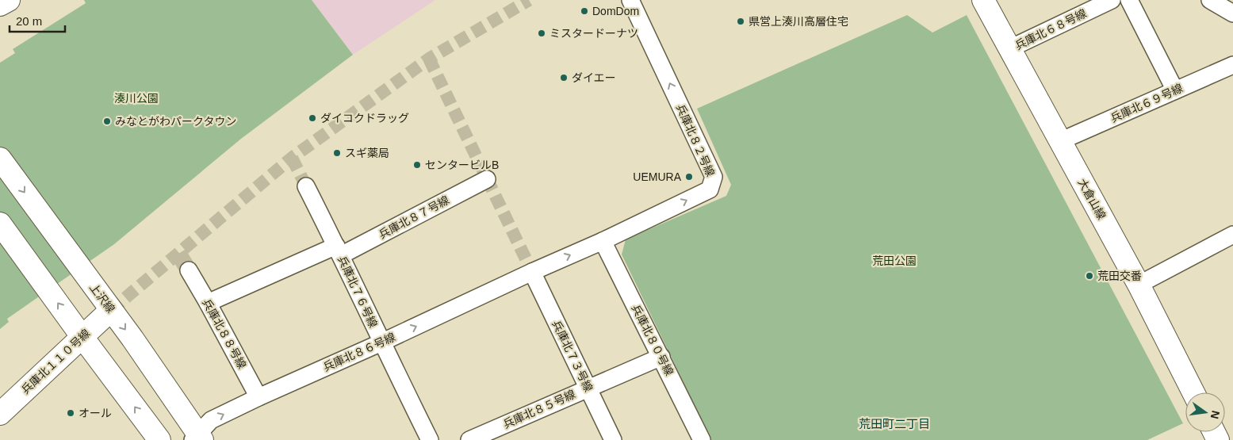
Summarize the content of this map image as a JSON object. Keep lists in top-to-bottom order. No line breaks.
{"streets":{"street":["兵庫北６８号線","兵庫北６９号線","兵庫北８２号線","大倉山線","兵庫北８７号線","兵庫北７６号線","上沢線","兵庫北８８号線","兵庫北８０号線","兵庫北８６号線","兵庫北７３号線","兵庫北１１０号線","兵庫北８５号線"]},"crossings":[["兵庫北６８号線","大倉山線"],["兵庫北６９号線","大倉山線"],["兵庫北８２号線","兵庫北８０号線"],["兵庫北８２号線","兵庫北８６号線"],["兵庫北８２号線","兵庫北７３号線"],["兵庫北８７号線","兵庫北７６号線"],["兵庫北８７号線","兵庫北８８号線"],["兵庫北７６号線","兵庫北８６号線"],["上沢線","兵庫北８６号線"],["上沢線","兵庫北１１０号線"],["兵庫北８８号線","兵庫北８６号線"],["兵庫北８０号線","兵庫北８５号線"],["兵庫北８６号線","兵庫北７３号線"],["兵庫北７３号線","兵庫北８５号線"]],"one_way":["兵庫北８６号線"],"districts":["荒田町二丁目"],"parks":["湊川公園","荒田公園"],"places":["DomDom","県営上湊川高層住宅","ミスタードーナツ","ダイエー","ダイコクドラッグ","みなとがわパークタウン","スギ薬局","センタービルB","UEMURA","荒田交番","オール"],"scale_bar":"20 m","north":"right"}
